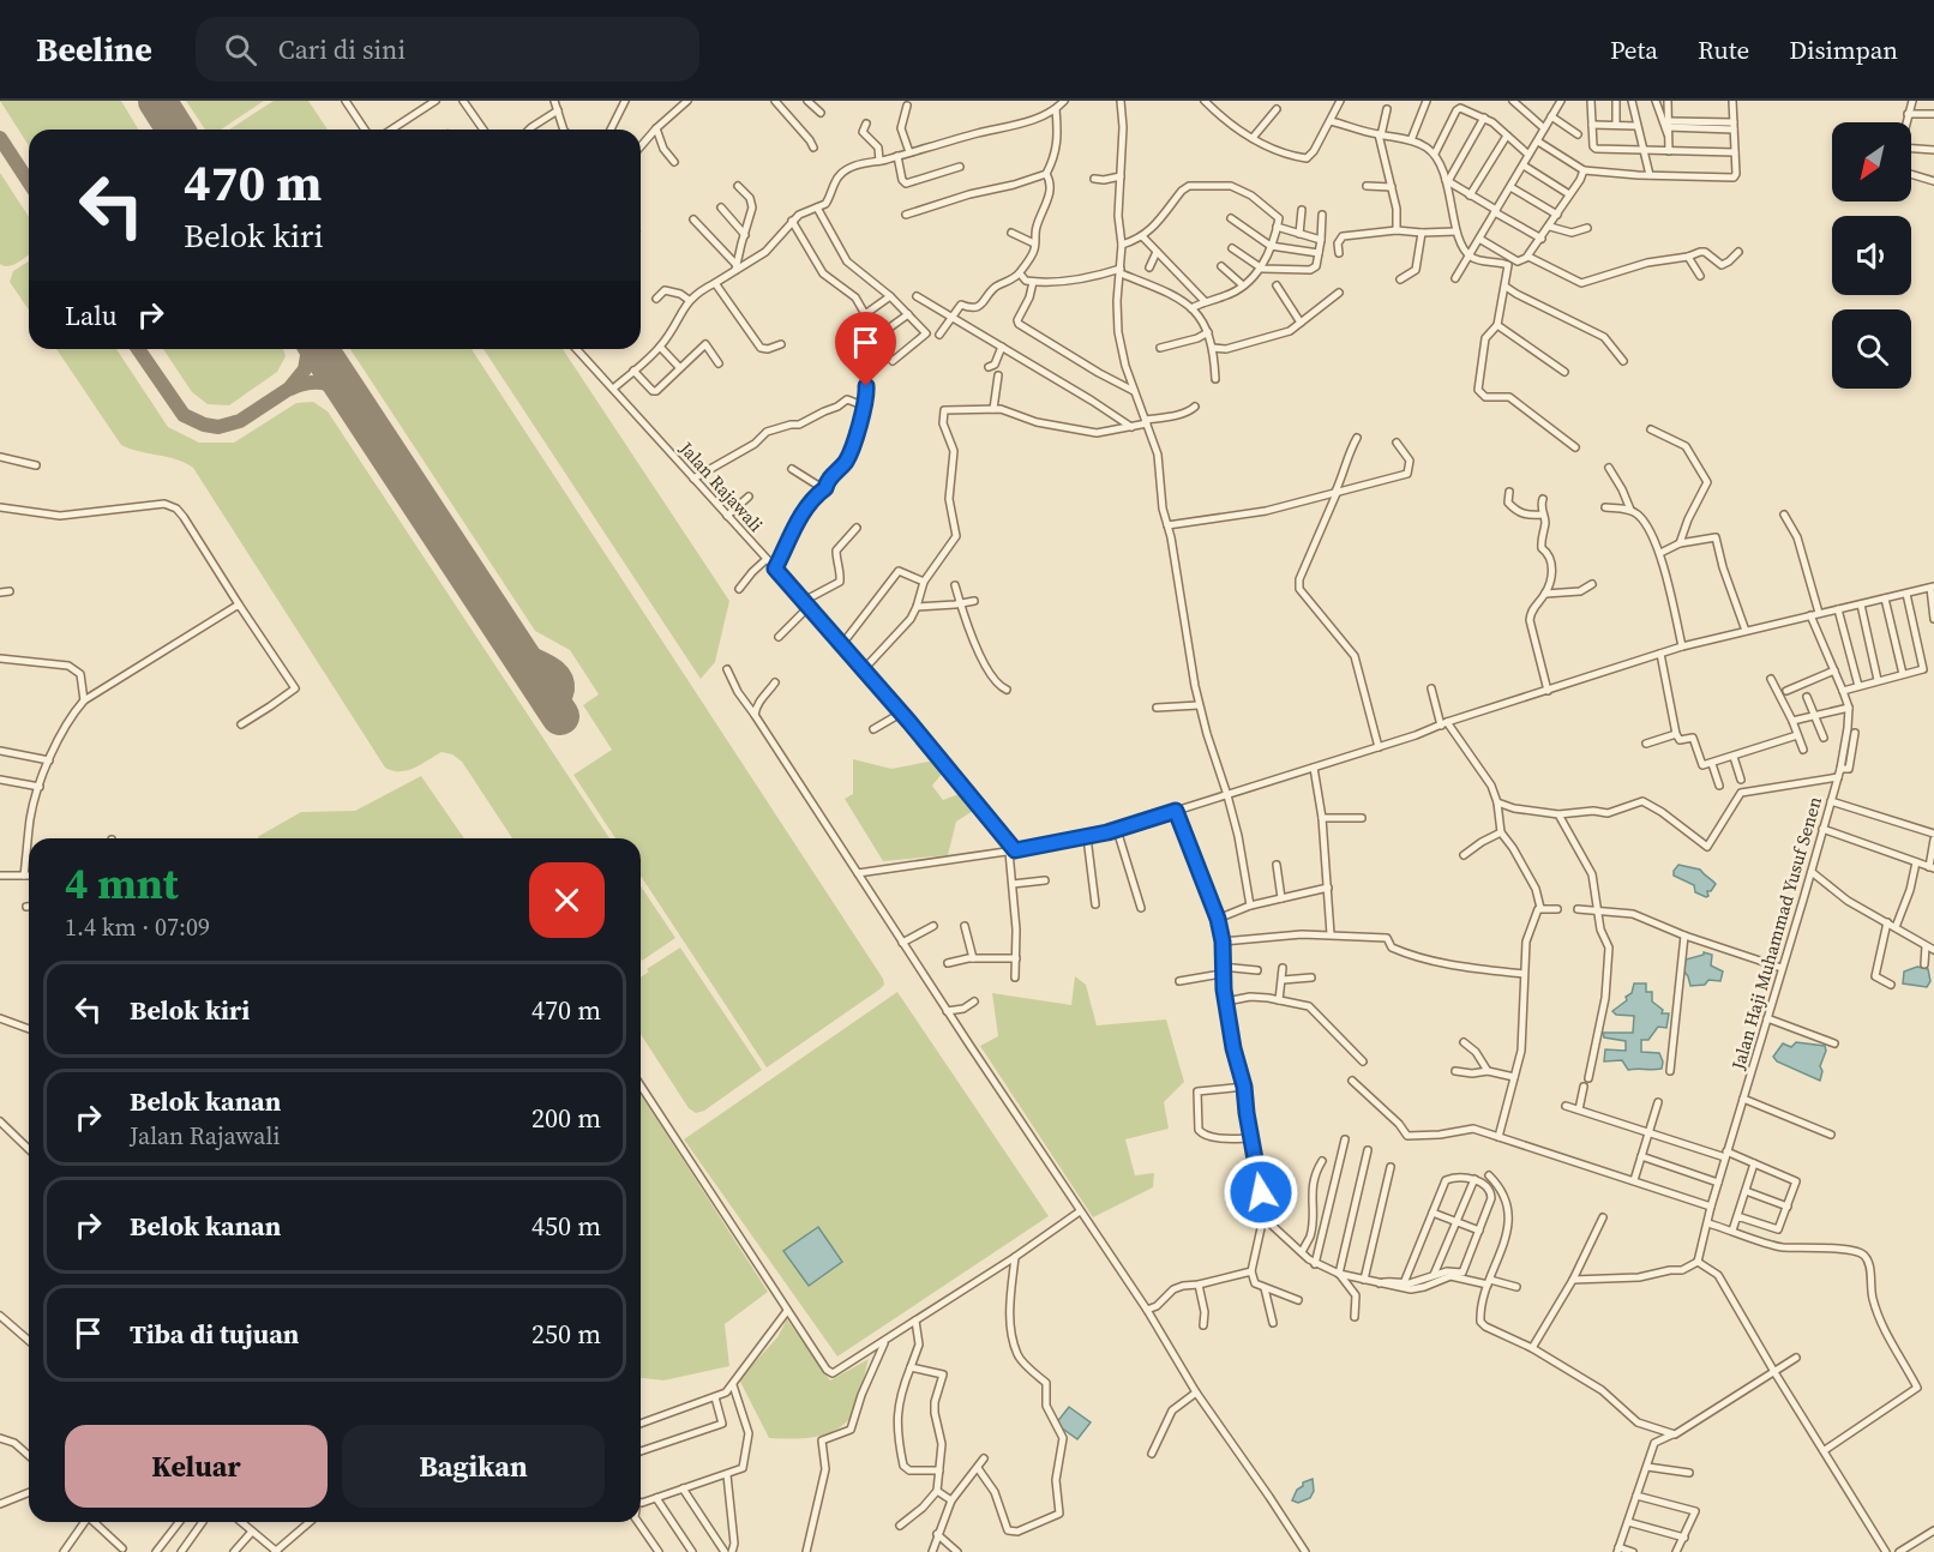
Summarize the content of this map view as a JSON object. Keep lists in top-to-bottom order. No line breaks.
{"streets":{"street":["Jalan Rajawali","Jalan Haji Muhammad Yusuf Senen"]},"north":"bottom left","page":{"header":"Beeline","search":"Cari di sini","nav":["Peta","Rute","Disimpan"],"turn":["470 m","Belok kiri"],"then":"Lalu","heading":["4 mnt","1.4 km · 07:09"],"list":[{"name":"Belok kiri","value":"470 m"},{"name":"Belok kanan","note":"Jalan Rajawali","value":"200 m"},{"name":"Belok kanan","value":"450 m"},{"name":"Tiba di tujuan","value":"250 m"}],"buttons":["Keluar","Bagikan"]}}
